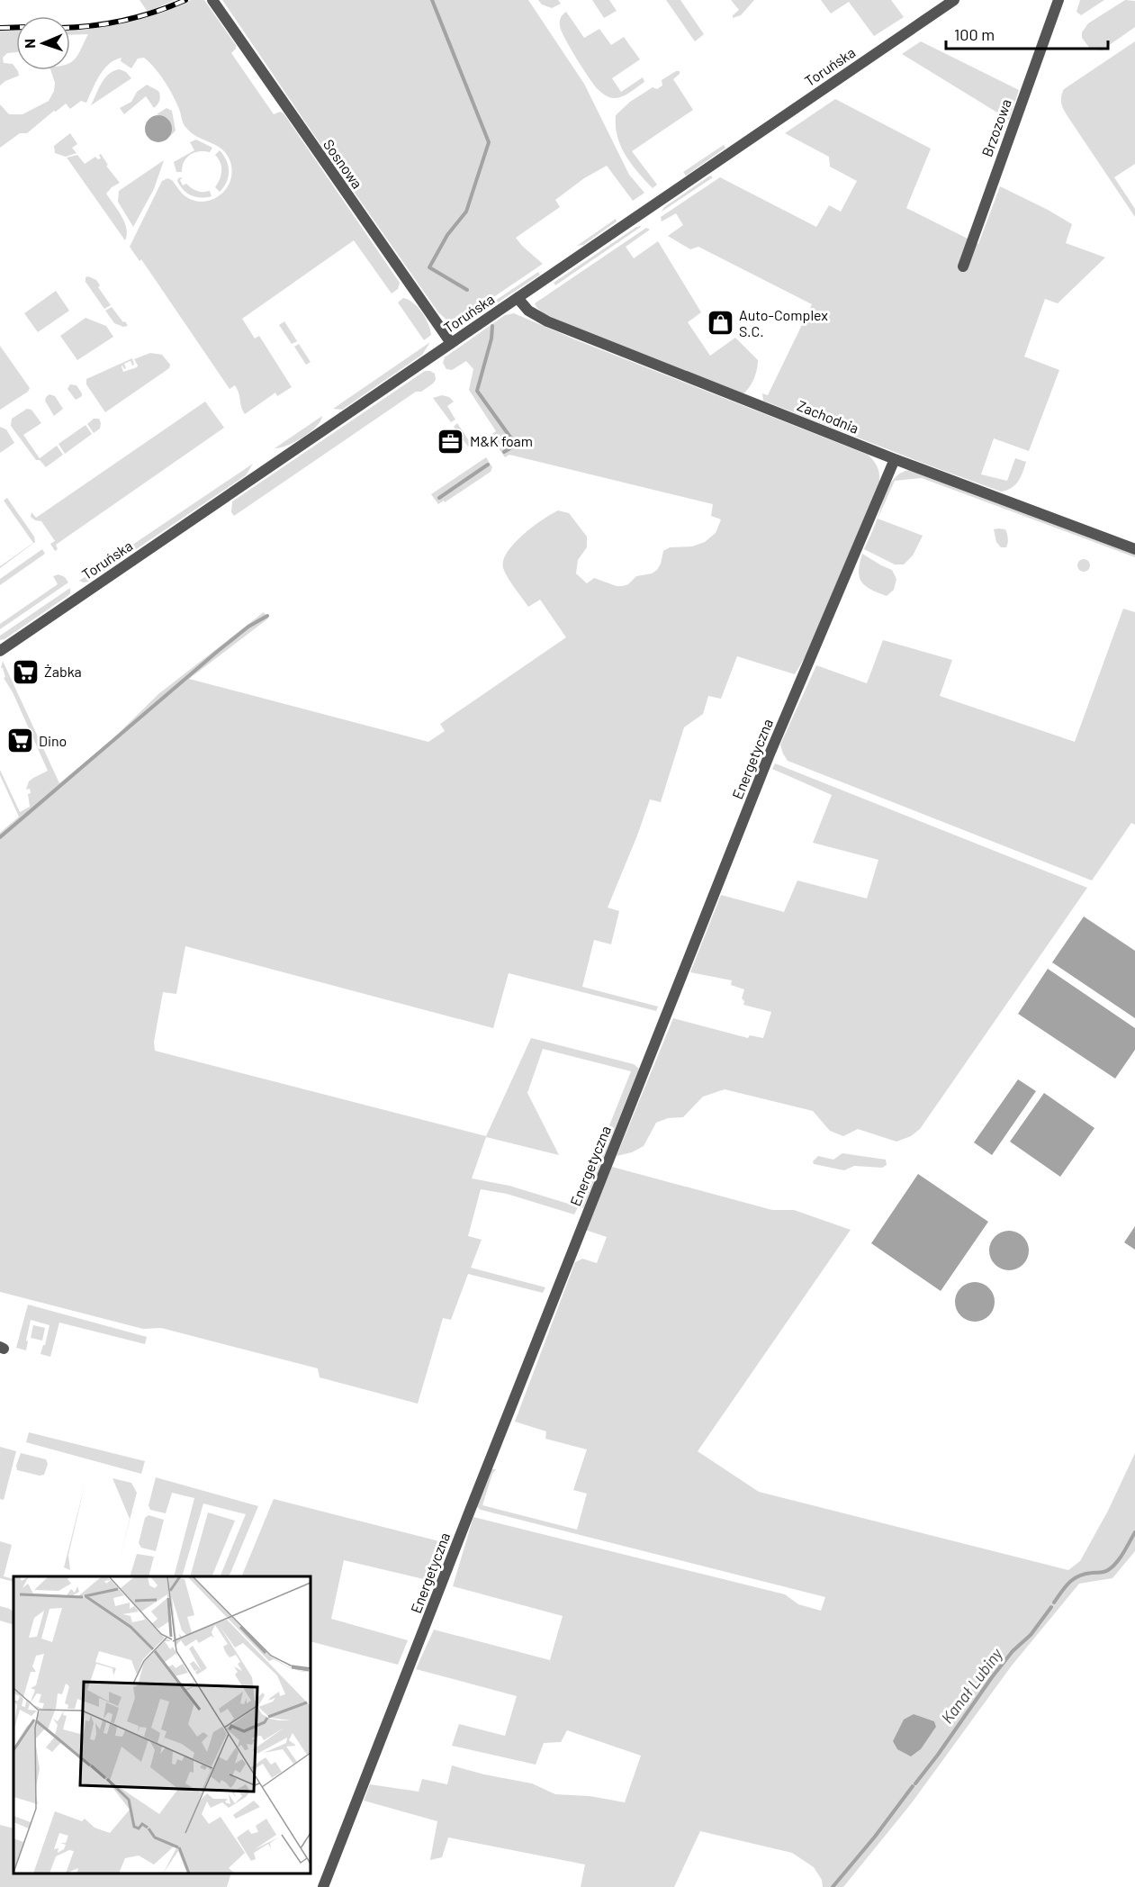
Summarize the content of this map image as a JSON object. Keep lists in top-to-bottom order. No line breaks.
{"streets":{"street":["Toruńska","Brzozowa","Sosnowa","Zachodnia","Energetyczna"]},"crossings":[["Toruńska","Sosnowa"],["Toruńska","Zachodnia"],["Zachodnia","Energetyczna"]],"water":["Kanał Lubiny"],"places":{"shop":["Auto-Complex S.C."],"office":["M&K foam"],"supermarket":["Żabka","Dino"]},"scale_bar":"100 m","north":"left"}
